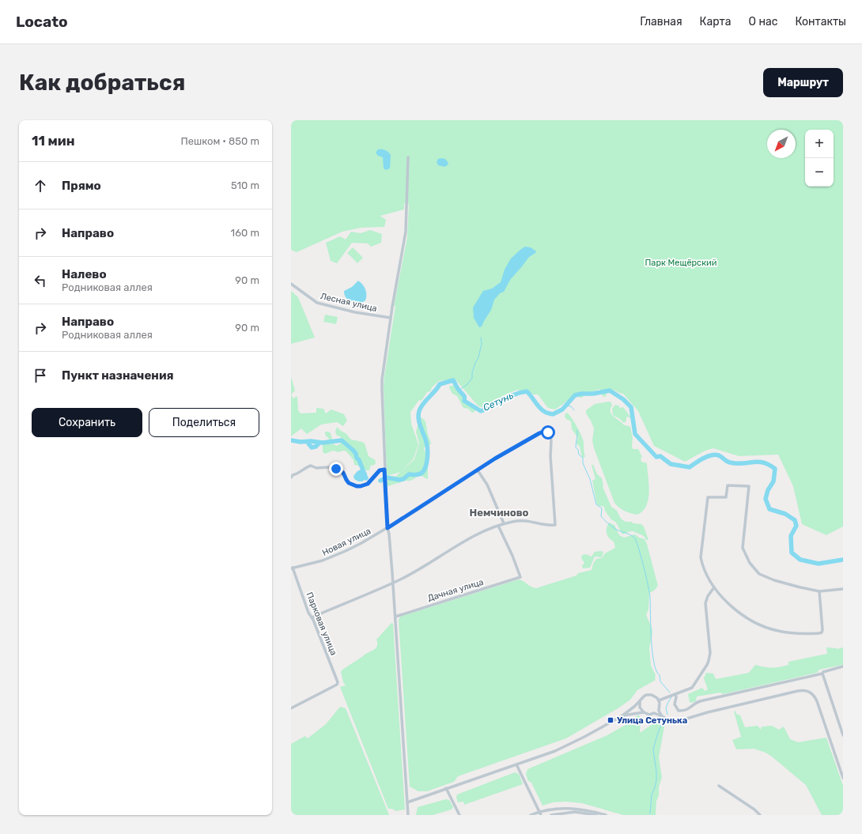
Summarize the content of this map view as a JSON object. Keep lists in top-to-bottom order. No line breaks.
{"streets":{"street":["Лесная улица","Новая улица","Дачная улица","Парковая улица"]},"crossings":[["Новая улица","Парковая улица"]],"districts":["Немчиново"],"water":["Сетунь"],"parks":["Парк Мещёрский"],"places":{"transit":["Улица Сетунька"]},"north":"bottom left","page":{"header":"Locato","nav":["Главная","Карта","О нас","Контакты"],"buttons":["Маршрут",["Сохранить","Поделиться"]],"title":"Как добраться","heading":["11 мин","Пешком · 850 m"],"map_buttons":["+","−"],"list":[["Прямо","510 m"],["Направо","160 m"],["Налево","Родниковая аллея","90 m"],["Направо","Родниковая аллея","90 m"],"Пункт назначения"]}}
